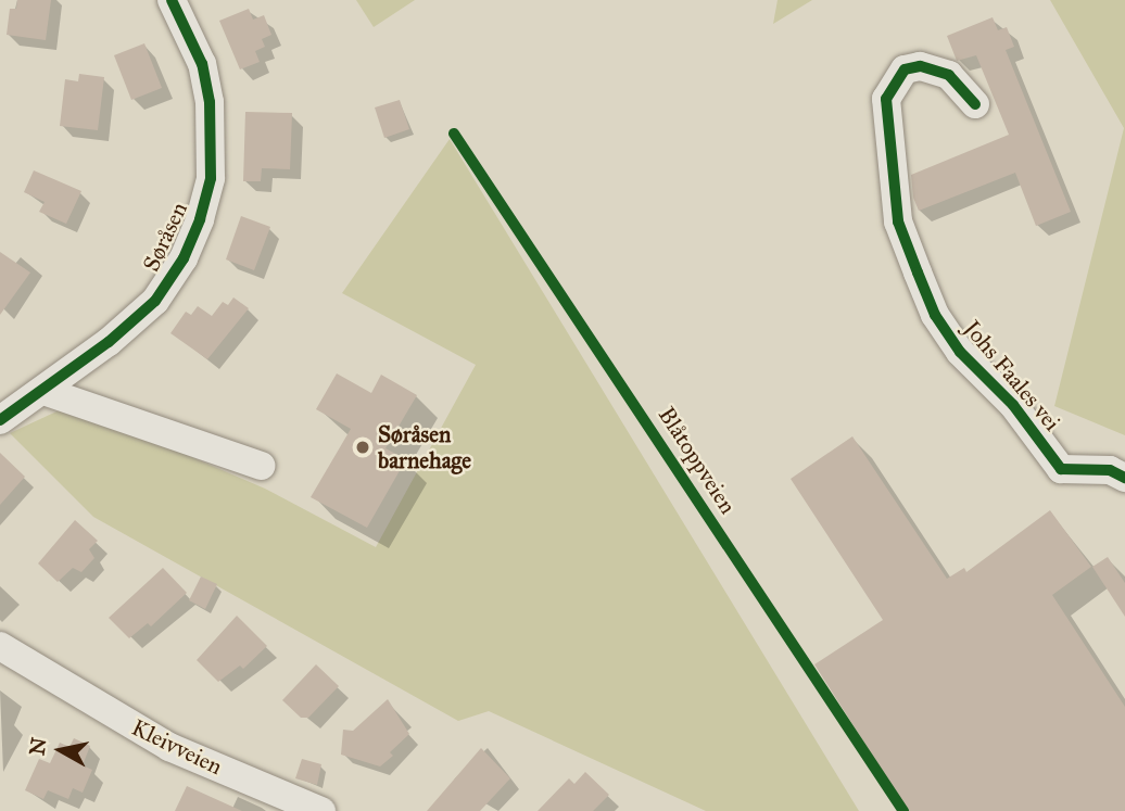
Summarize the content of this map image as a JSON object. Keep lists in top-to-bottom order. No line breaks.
{"streets":{"street":["Søråsen","Johs Faales vei","Kleivveien"],"cycle path":["Blåtoppveien"]},"places":["Søråsen barnehage"],"north":"left"}
